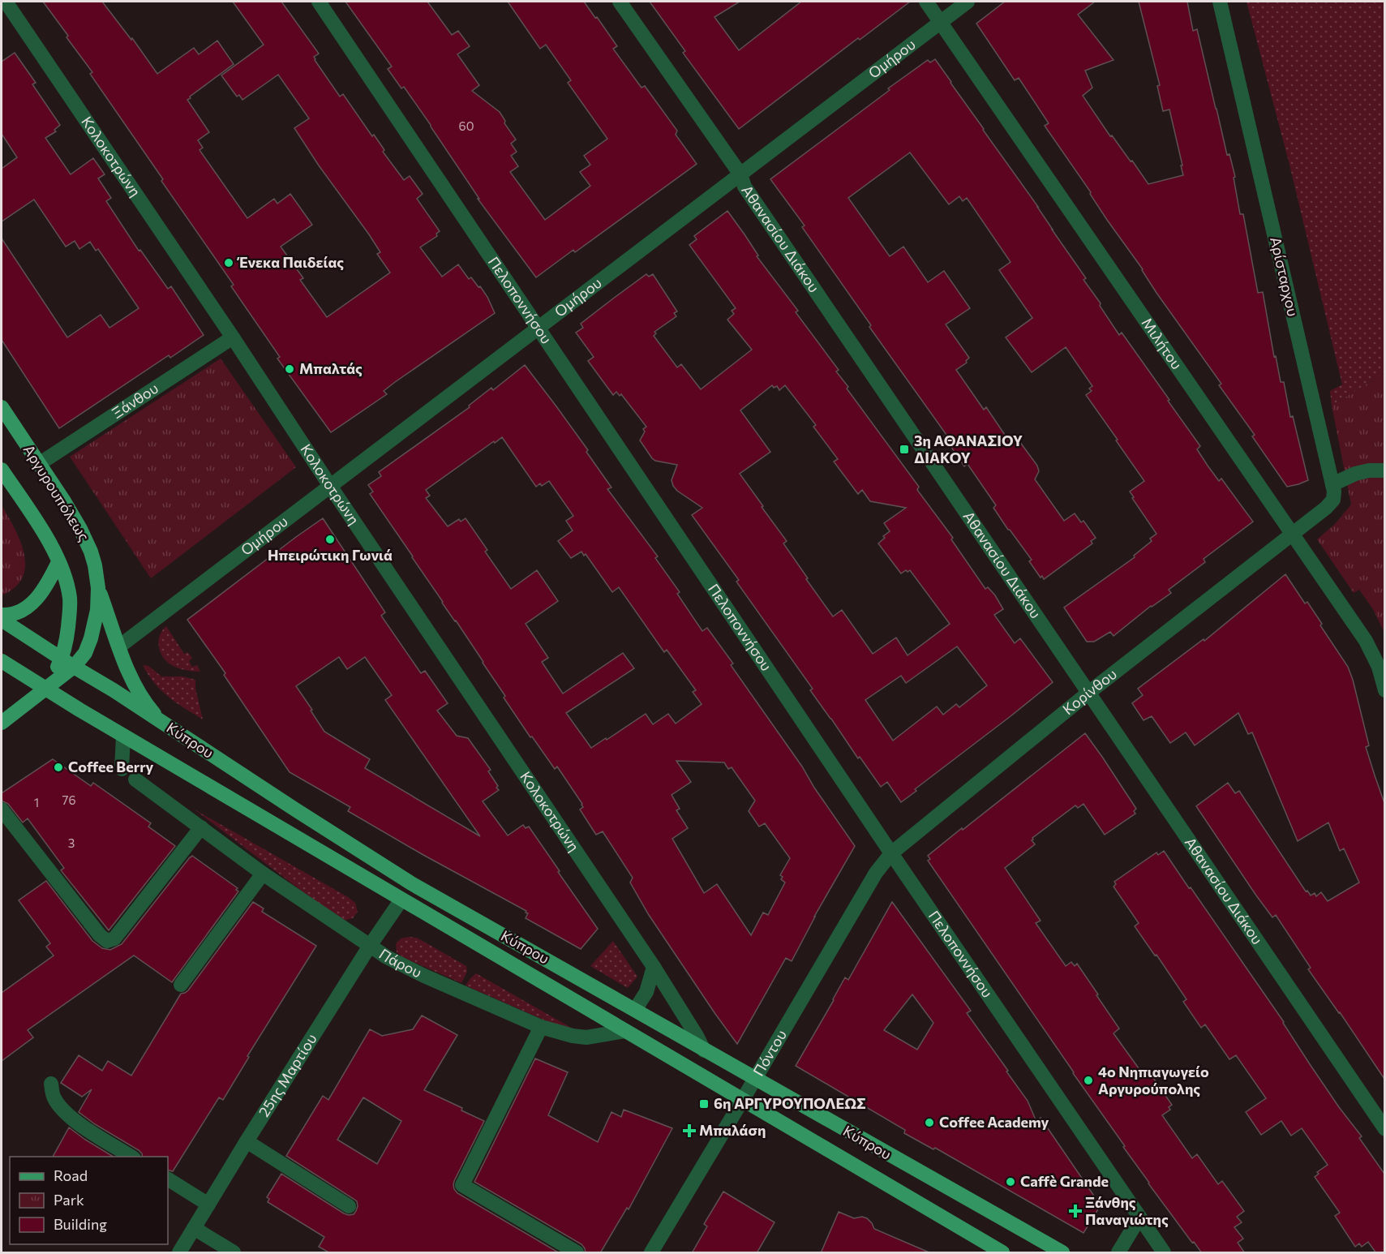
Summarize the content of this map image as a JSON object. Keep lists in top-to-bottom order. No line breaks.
{"streets":{"main road":["Αργυρουπόλεως","Κύπρου"],"street":["Ομήρου","Κολοκοτρώνη","Αθανασίου Διάκου","Αρίσταρχου","Πελοποννήσου","Μιλήτου","Ξάνθου","Κορίνθου","Πάρου","Πόντου","25ης Μαρτίου"]},"crossings":[["Ομήρου","Κολοκοτρώνη"],["Ομήρου","Αθανασίου Διάκου"],["Ομήρου","Πελοποννήσου"],["Ομήρου","Μιλήτου"],["Κολοκοτρώνη","Ξάνθου"],["Κολοκοτρώνη","Κύπρου"],["Αθανασίου Διάκου","Κορίνθου"],["Αρίσταρχου","Μιλήτου"],["Αρίσταρχου","Κορίνθου"],["Πελοποννήσου","Κορίνθου"],["Πελοποννήσου","Πόντου"],["Μιλήτου","Κορίνθου"],["Ξάνθου","Αργυρουπόλεως"],["Αργυρουπόλεως","Κύπρου"],["Κορίνθου","Πόντου"],["Κύπρου","Πάρου"],["Κύπρου","Πόντου"],["Κύπρου","25ης Μαρτίου"],["Πάρου","25ης Μαρτίου"]],"places":{"other":["Ένεκα Παιδείας","Μπαλτάς","Ηπειρώτικη Γωνιά","Coffee Berry","4ο Νηπιαγωγείο Αργυρούπολης","Coffee Academy","Caffè Grande"],"transit":["3η ΑΘΑΝΑΣΙΟΥ ΔΙΑΚΟΥ","6η ΑΡΓΥΡΟΥΠΟΛΕΩΣ"],"health":["Μπαλάση","Ξάνθης Παναγιώτης"]},"house_numbers":["60","76","1","3"],"legend":["Road","Park","Building"]}
